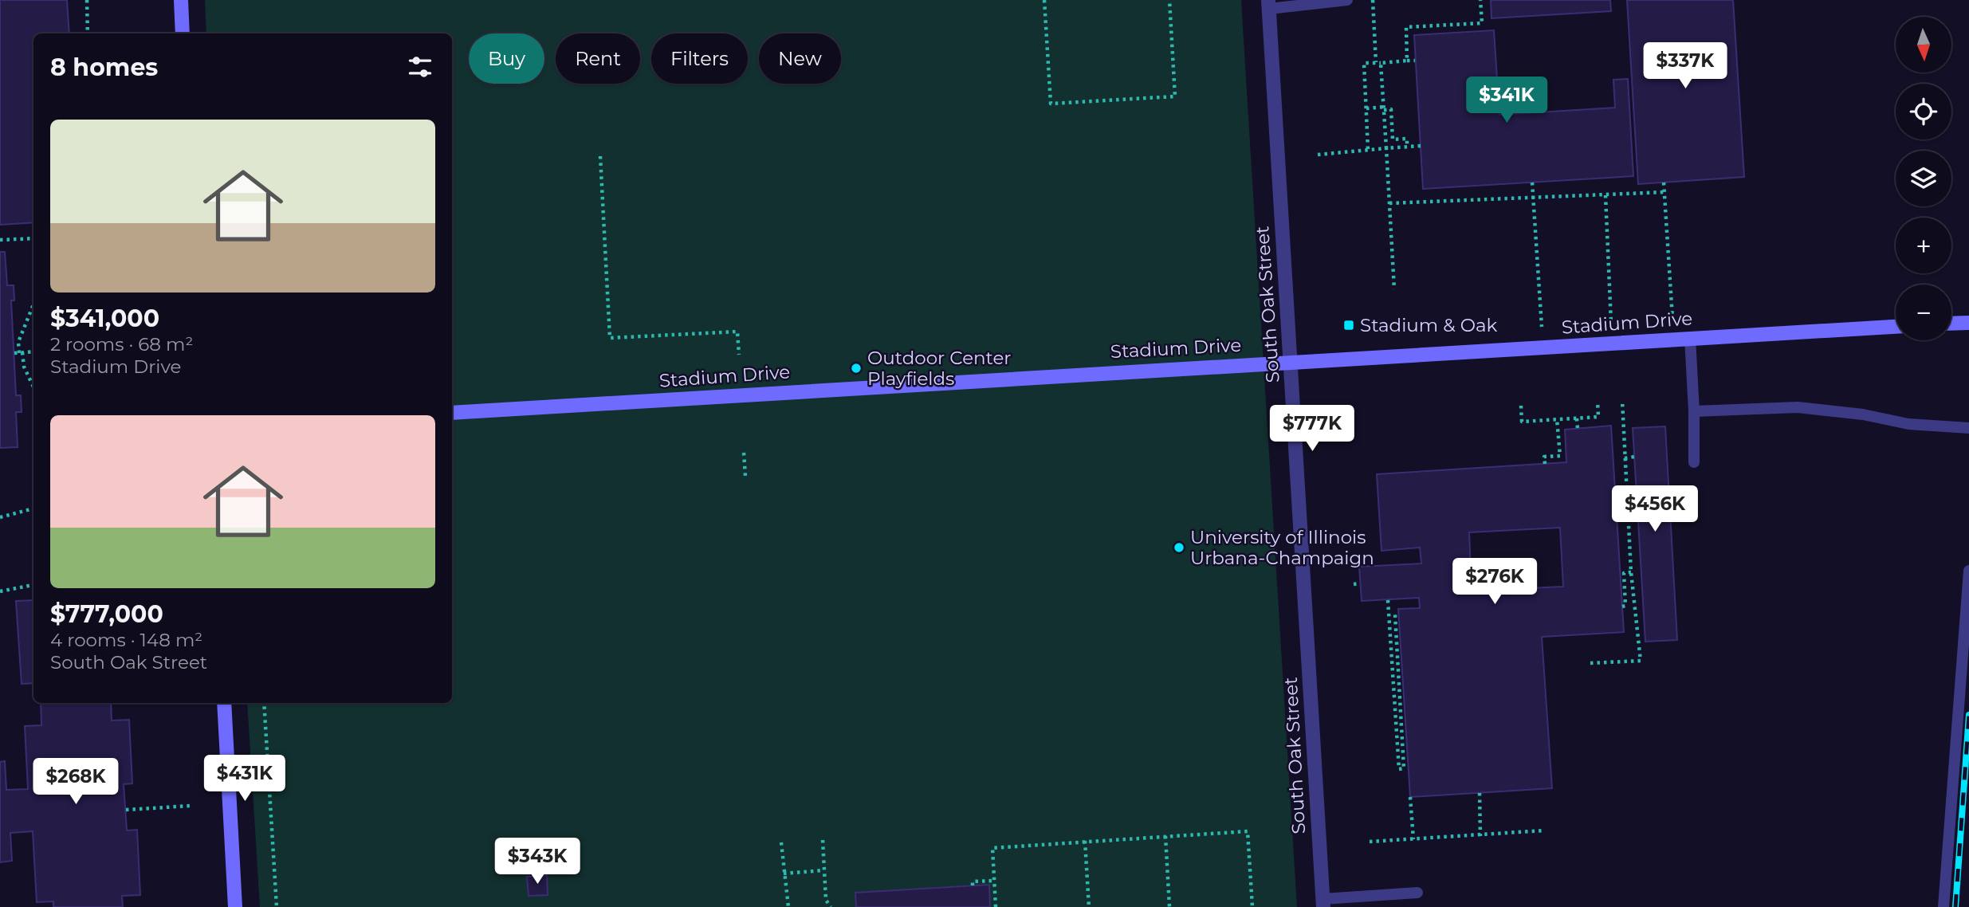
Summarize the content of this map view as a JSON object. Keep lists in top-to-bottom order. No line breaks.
{"streets":{"street":["South Oak Street","Stadium Drive"]},"crossings":[["South Oak Street","Stadium Drive"]],"places":{"transit":["Stadium & Oak"],"other":["Outdoor Center Playfields","University of Illinois Urbana-Champaign"]},"north":"bottom","page":{"map_buttons":["+","−"],"chip":["Buy","Rent","Filters","New"],"heading":"8 homes","price":["$337K","$341K","$777K","$456K","$276K","$431K","$268K","$343K"],"list":[{"name":"$341,000","note":"2 rooms · 68 m² · Stadium Drive"},{"name":"$777,000","note":"4 rooms · 148 m² · South Oak Street"}]}}
